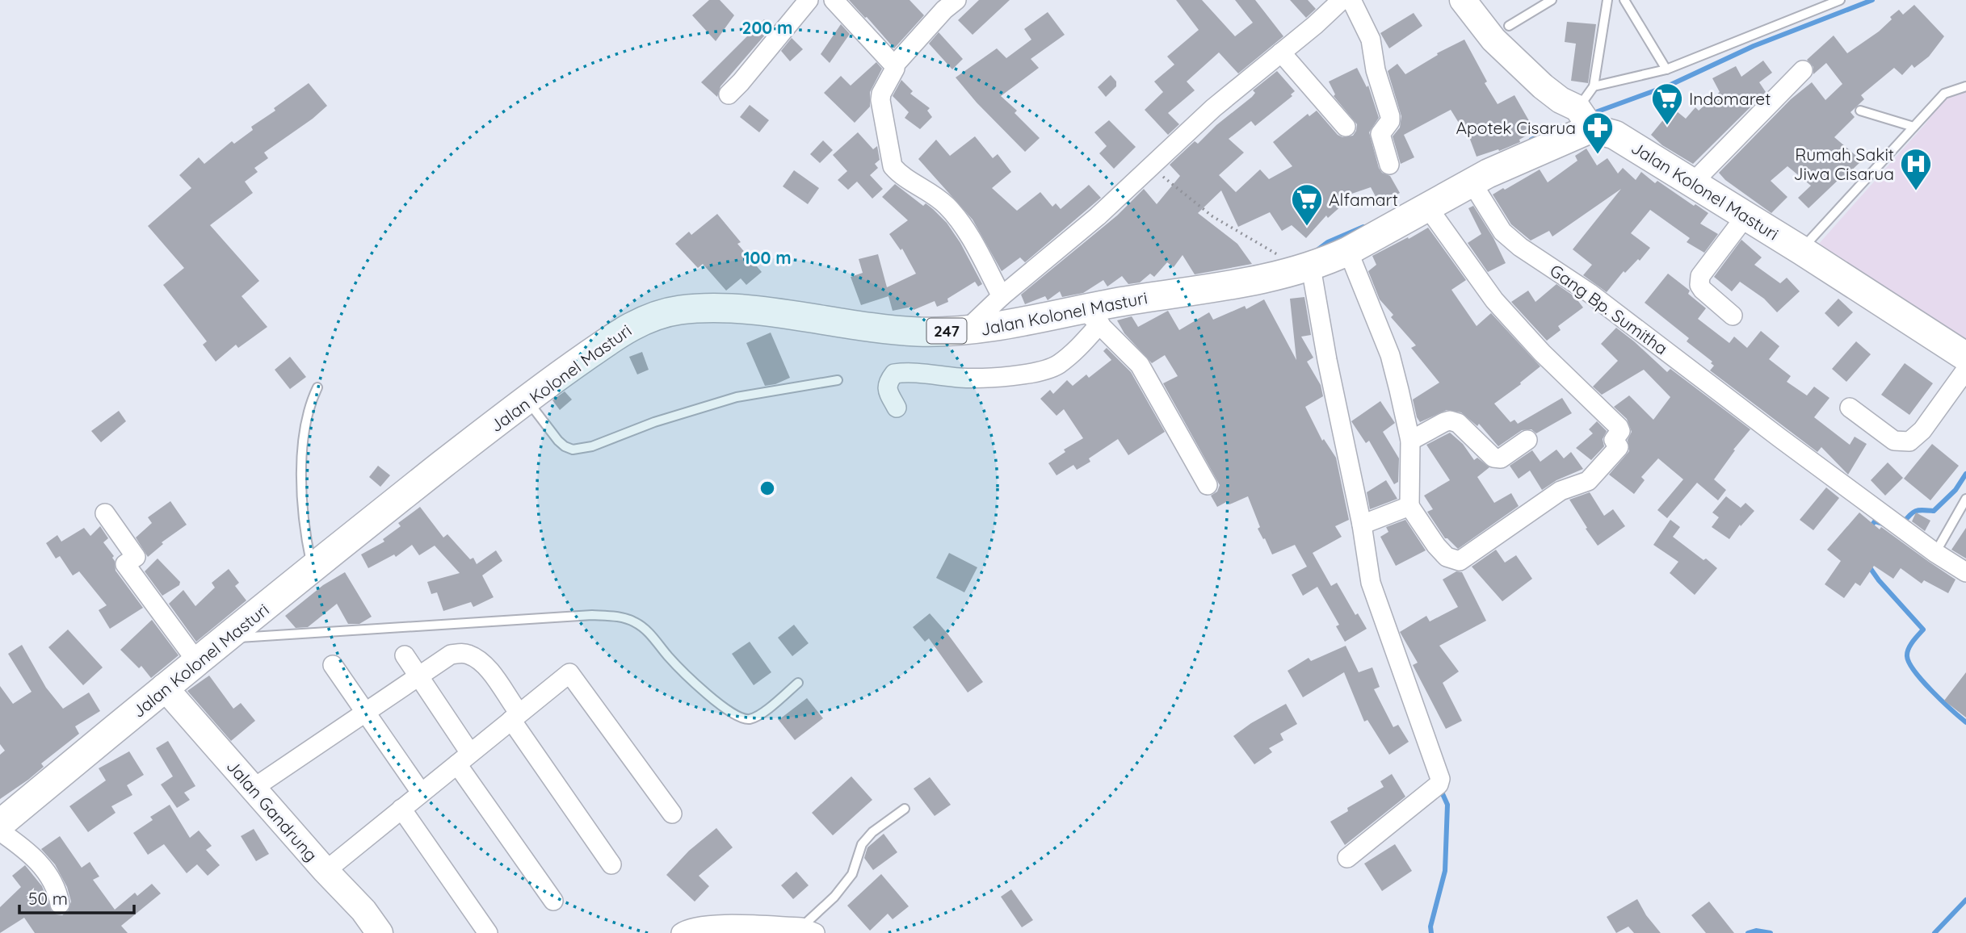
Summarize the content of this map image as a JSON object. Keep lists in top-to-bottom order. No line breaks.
{"streets":{"main road":["Jalan Kolonel Masturi","247"],"street":["Gang Bp. Sumitha","Jalan Gandrung"]},"crossings":[["Jalan Kolonel Masturi","Gang Bp. Sumitha"],["Jalan Kolonel Masturi","Jalan Gandrung"]],"places":{"supermarket":["Indomaret","Alfamart"],"pharmacy":["Apotek Cisarua"],"hospital":["Rumah Sakit Jiwa Cisarua"]},"scale_bar":"50 m","rings":["200 m","100 m"]}
